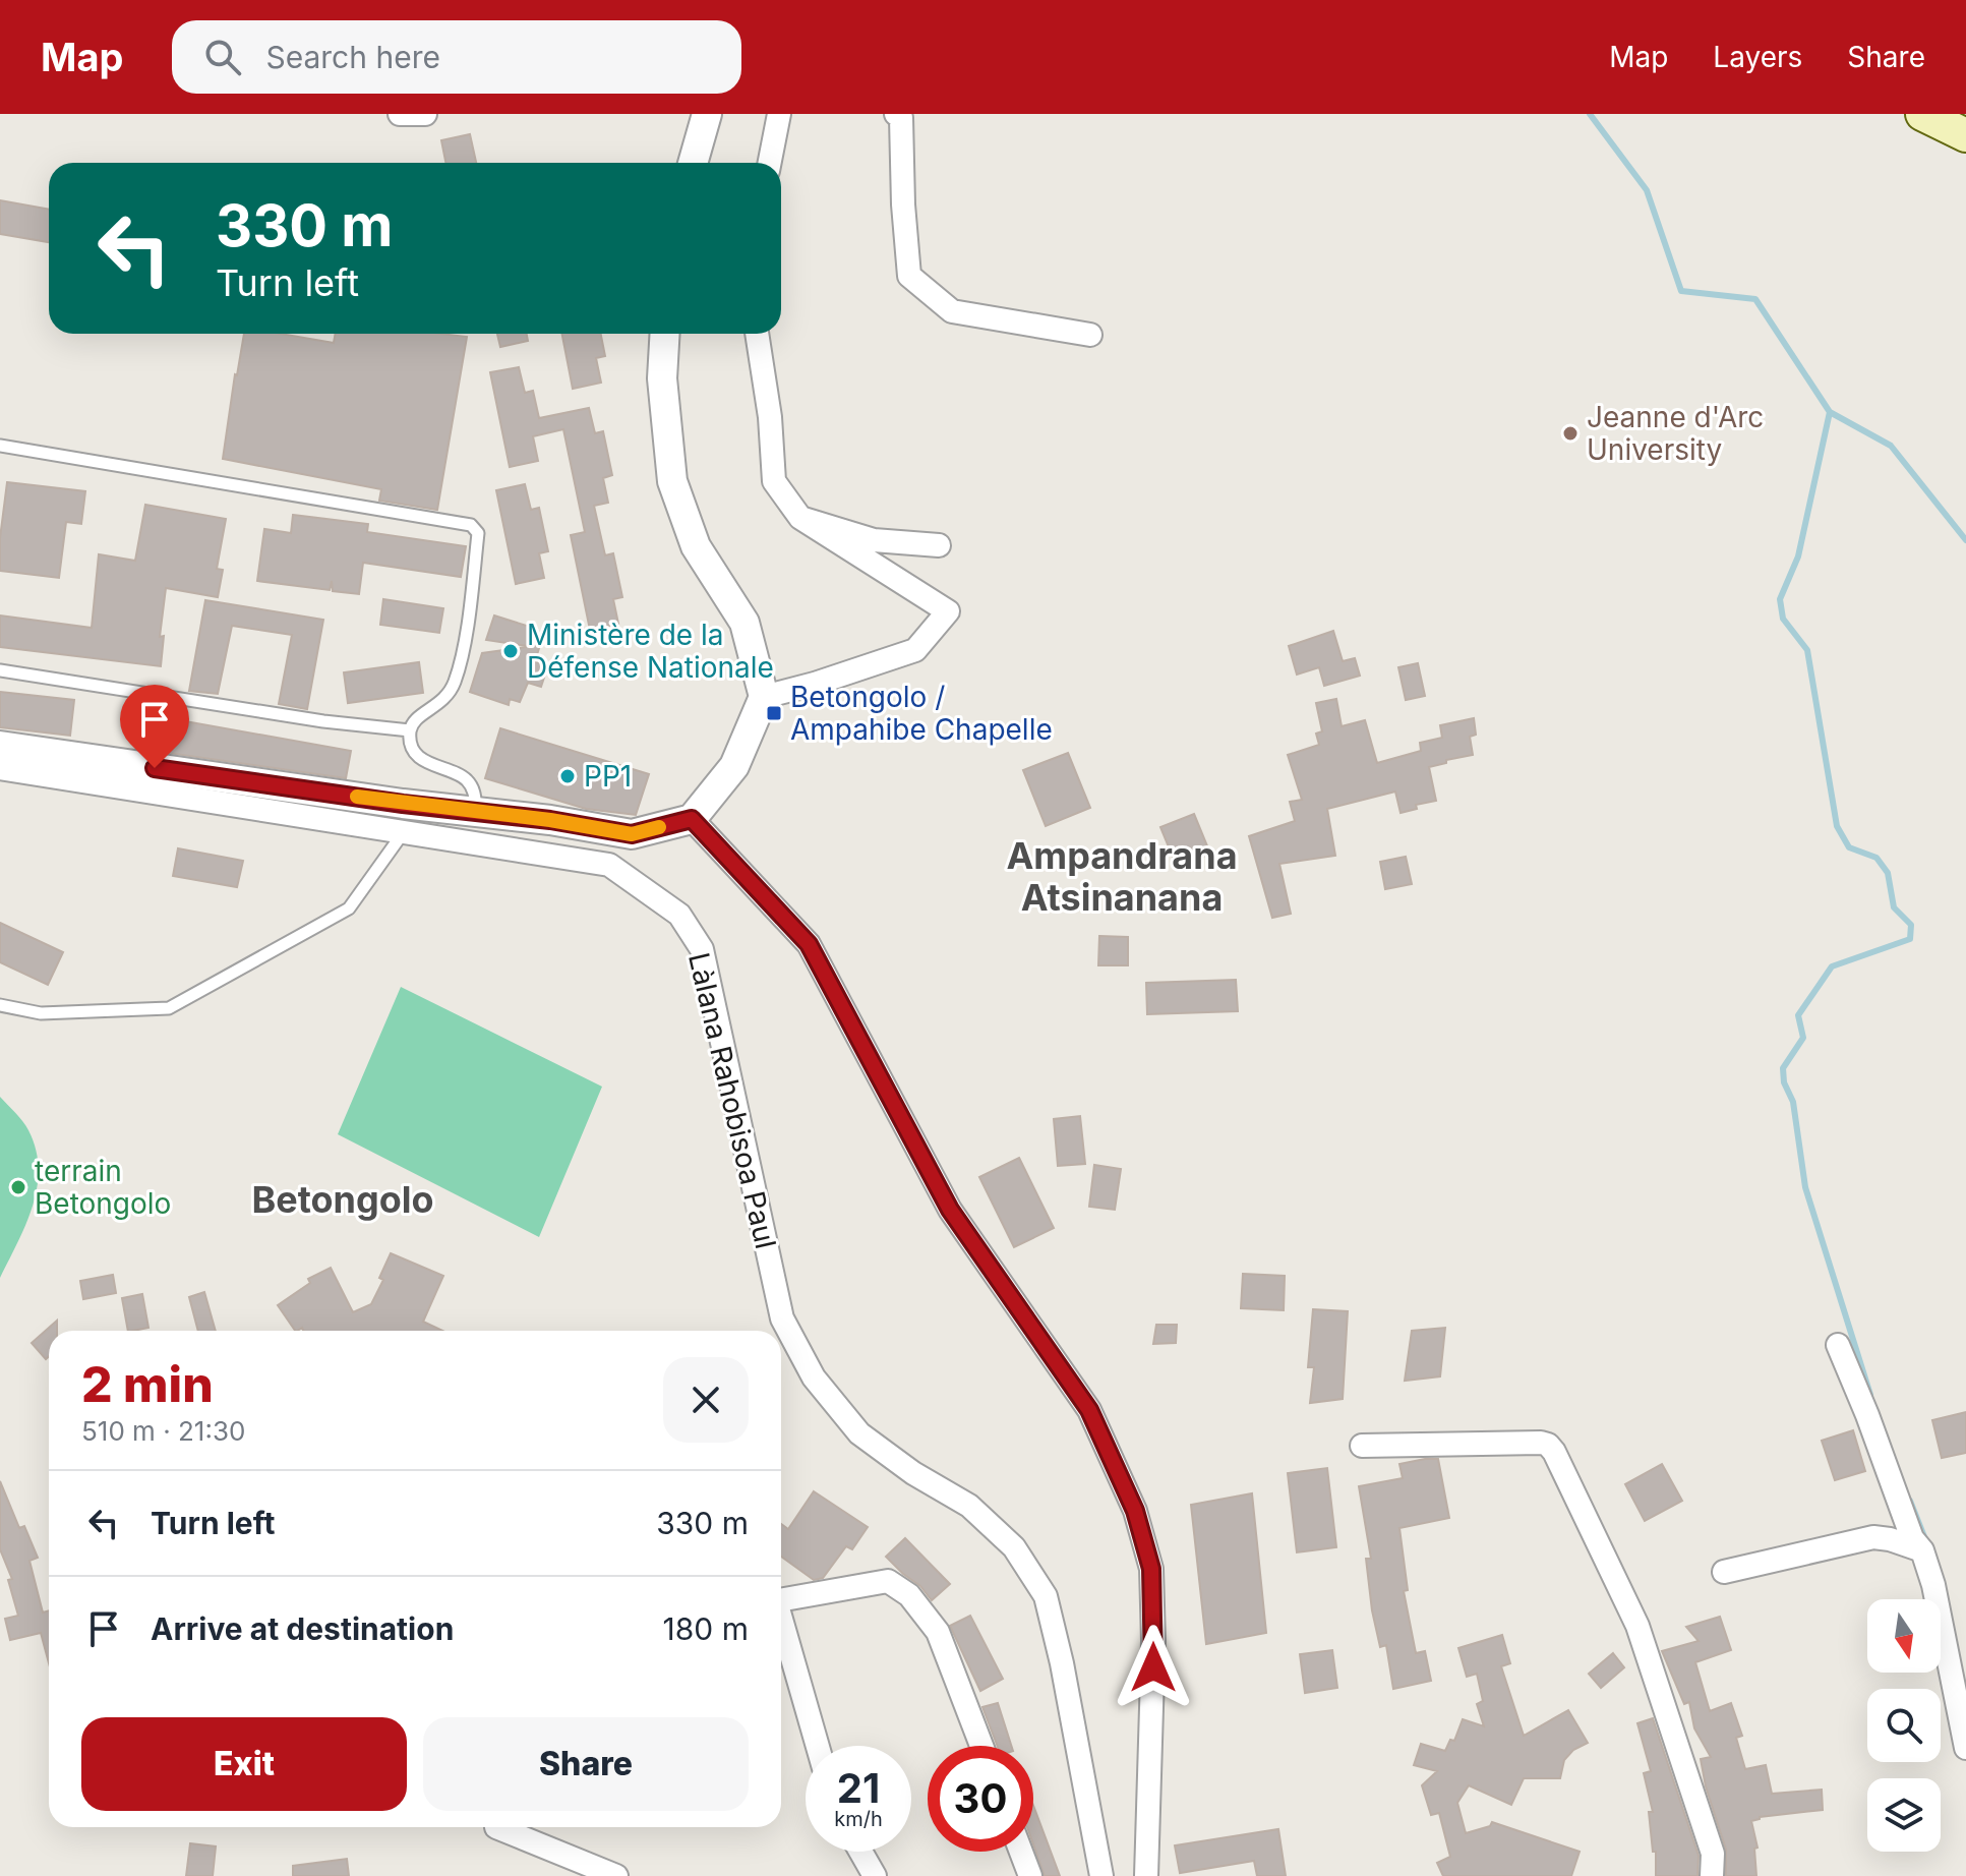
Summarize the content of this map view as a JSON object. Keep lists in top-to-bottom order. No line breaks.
{"streets":{"street":["Làlana Rahobisoa Paul"]},"districts":["Ampandrana Atsinanana","Betongolo"],"places":{"other":["Jeanne d'Arc University","Ministère de la Défense Nationale","PP1","terrain Betongolo"],"transit":["Betongolo / Ampahibe Chapelle"]},"north":"bottom","page":{"header":"Map","search":"Search here","nav":["Map","Layers","Share"],"turn":["330 m","Turn left"],"heading":["2 min","510 m · 21:30"],"list":[{"name":"Turn left","value":"330 m"},{"name":"Arrive at destination","value":"180 m"}],"buttons":["Exit","Share"],"speed":"21 km/h","limit":"30"}}
